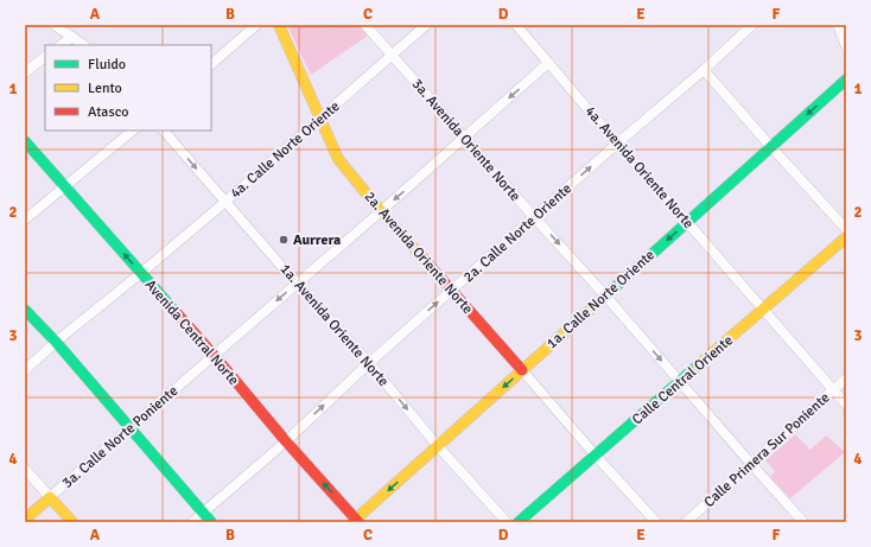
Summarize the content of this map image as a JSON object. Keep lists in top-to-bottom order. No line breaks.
{"streets":{"street":["3a. Avenida Oriente Norte","4a. Calle Norte Oriente","4a. Avenida Oriente Norte","2a. Calle Norte Oriente","2a. Avenida Oriente Norte","1a. Calle Norte Oriente","1a. Avenida Oriente Norte","Avenida Central Norte","Calle Central Oriente","3a. Calle Norte Poniente","Calle Primera Sur Poniente"]},"crossings":[["3a. Avenida Oriente Norte","4a. Calle Norte Oriente"],["3a. Avenida Oriente Norte","2a. Calle Norte Oriente"],["3a. Avenida Oriente Norte","1a. Calle Norte Oriente"],["3a. Avenida Oriente Norte","Calle Central Oriente"],["3a. Avenida Oriente Norte","3a. Calle Norte Poniente"],["3a. Avenida Oriente Norte","Calle Primera Sur Poniente"],["4a. Calle Norte Oriente","2a. Avenida Oriente Norte"],["4a. Calle Norte Oriente","1a. Avenida Oriente Norte"],["4a. Calle Norte Oriente","Avenida Central Norte"],["4a. Avenida Oriente Norte","2a. Calle Norte Oriente"],["4a. Avenida Oriente Norte","1a. Calle Norte Oriente"],["4a. Avenida Oriente Norte","Calle Central Oriente"],["4a. Avenida Oriente Norte","3a. Calle Norte Poniente"],["4a. Avenida Oriente Norte","Calle Primera Sur Poniente"],["2a. Calle Norte Oriente","2a. Avenida Oriente Norte"],["2a. Calle Norte Oriente","1a. Avenida Oriente Norte"],["2a. Calle Norte Oriente","Avenida Central Norte"],["2a. Avenida Oriente Norte","1a. Calle Norte Oriente"],["2a. Avenida Oriente Norte","Calle Central Oriente"],["2a. Avenida Oriente Norte","3a. Calle Norte Poniente"],["1a. Calle Norte Oriente","1a. Avenida Oriente Norte"],["1a. Calle Norte Oriente","Avenida Central Norte"],["1a. Avenida Oriente Norte","3a. Calle Norte Poniente"],["Avenida Central Norte","3a. Calle Norte Poniente"]],"one_way":["2a. Calle Norte Oriente","1a. Calle Norte Oriente","1a. Avenida Oriente Norte","Avenida Central Norte","3a. Calle Norte Poniente"],"places":["Aurrera"],"legend":["Fluido","Lento","Atasco"],"grid":{"columns":["A","B","C","D","E","F"],"rows":["1","2","3","4"]}}
